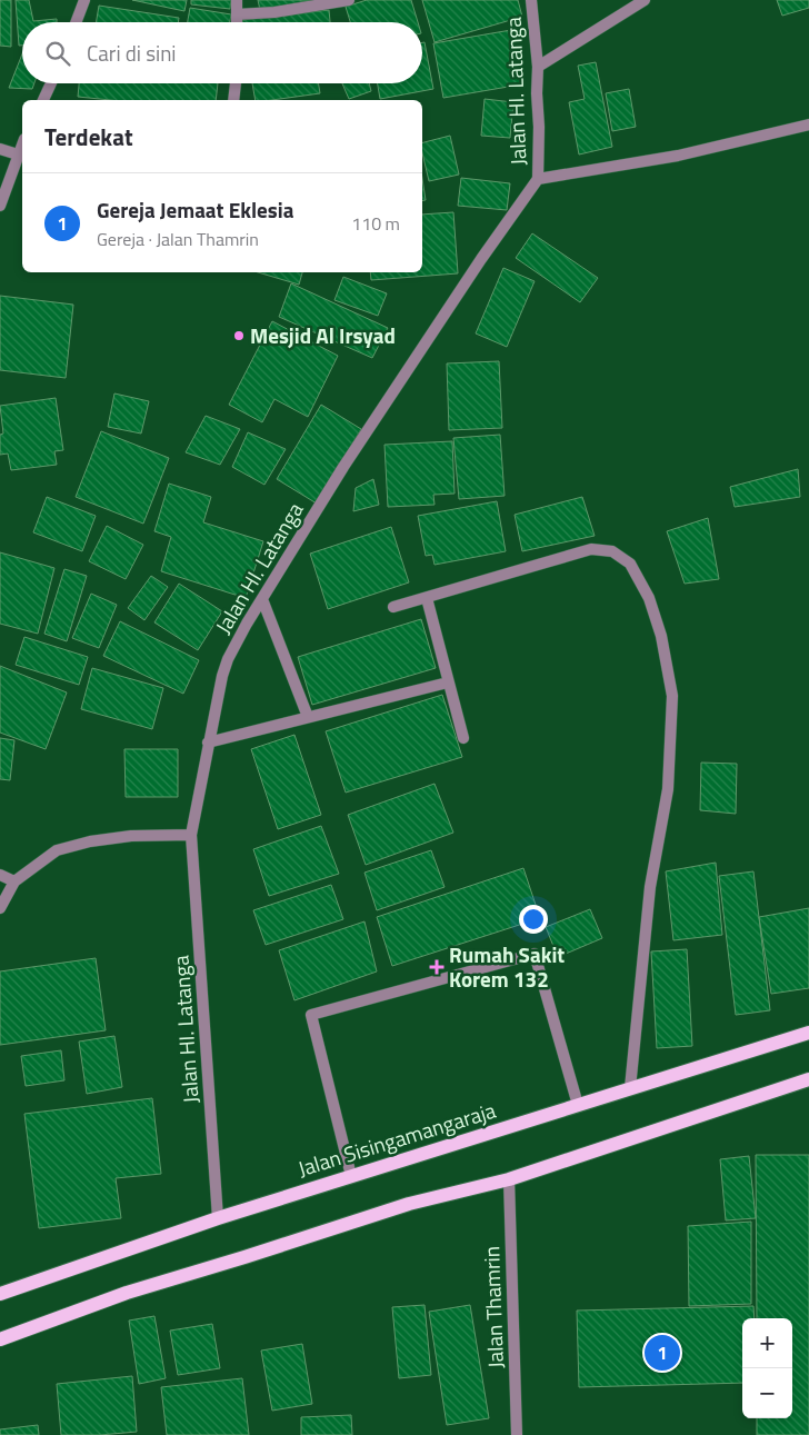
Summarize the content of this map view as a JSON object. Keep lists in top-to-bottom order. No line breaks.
{"streets":{"main road":["Jalan Sisingamangaraja"],"street":["Jalan HI. Latanga","Jalan Thamrin"]},"crossings":[["Jalan HI. Latanga","Jalan Sisingamangaraja"]],"places":{"other":["Mesjid Al Irsyad"],"health":["Rumah Sakit Korem 132"]},"page":{"search":"Cari di sini","heading":"Terdekat","list":[{"mark":"1","name":"Gereja Jemaat Eklesia","note":"Gereja · Jalan Thamrin","value":"110 m"}],"map_buttons":["+","−"],"pins":"1"}}
